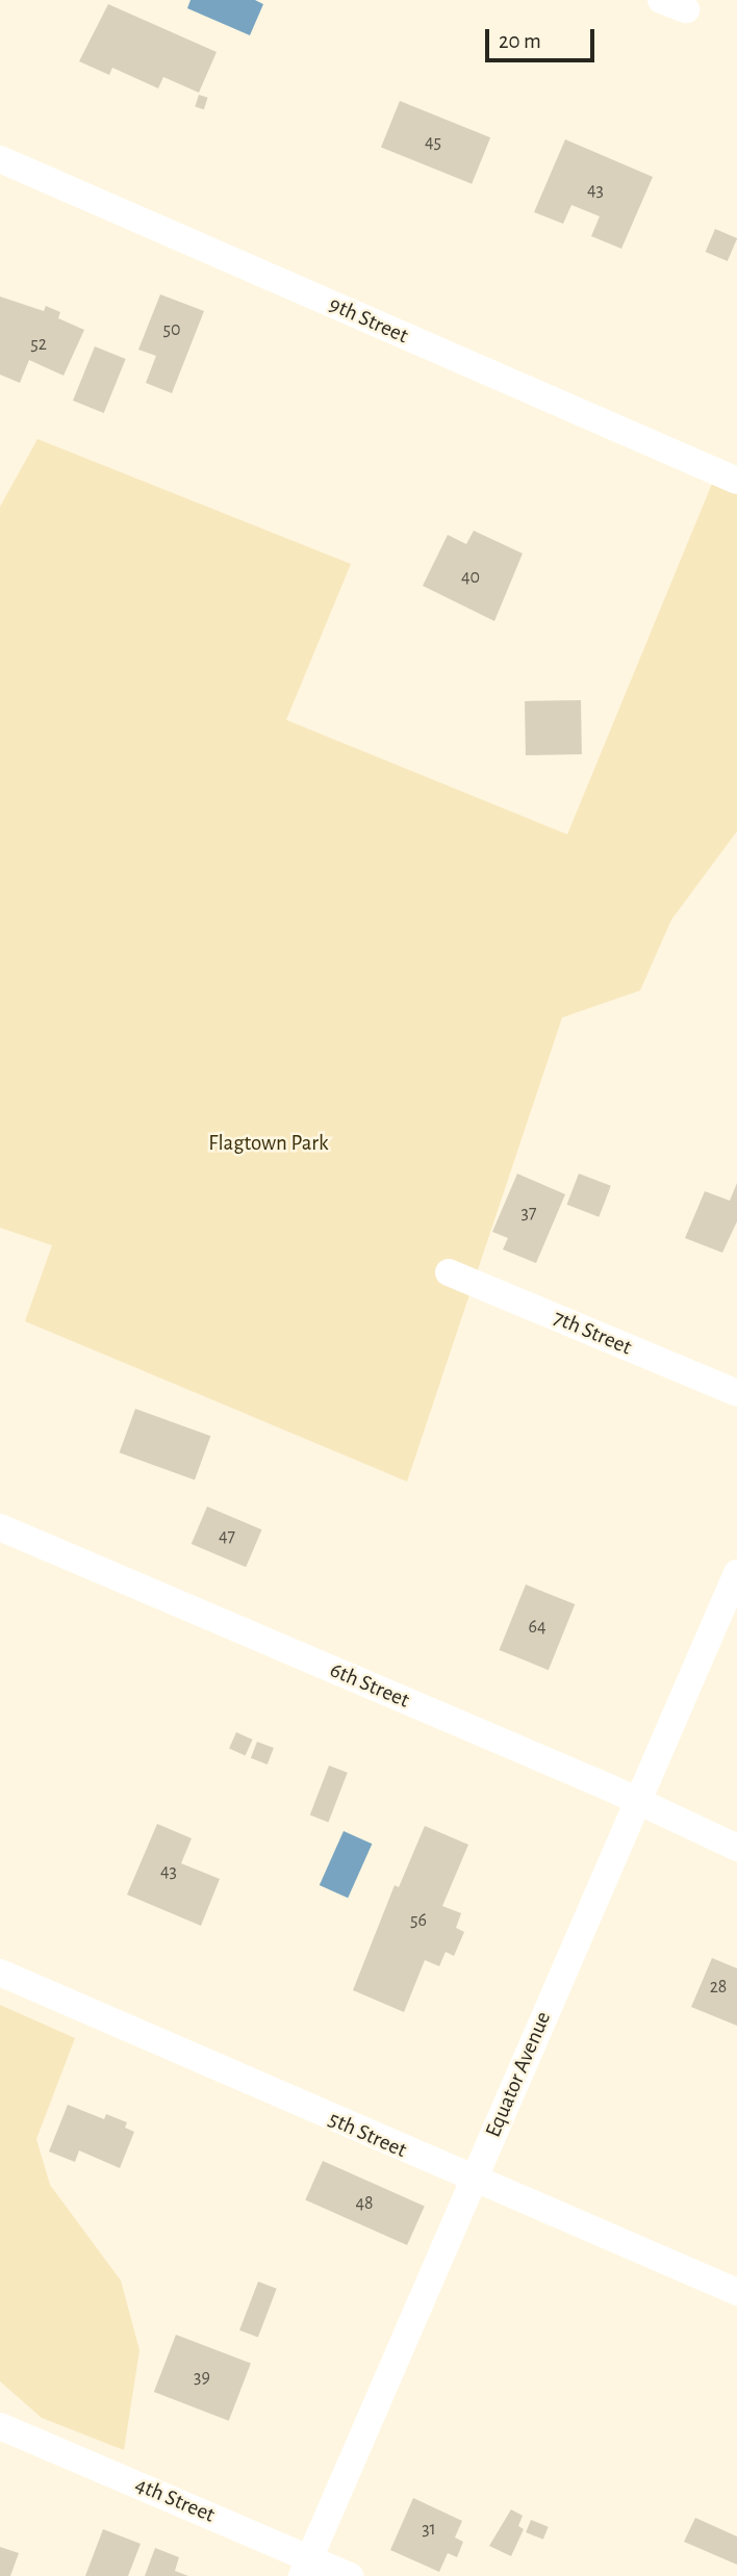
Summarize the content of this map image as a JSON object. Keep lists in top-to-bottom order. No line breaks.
{"streets":{"street":["9th Street","7th Street","6th Street","Equator Avenue","5th Street","4th Street"]},"crossings":[["6th Street","Equator Avenue"],["Equator Avenue","5th Street"],["Equator Avenue","4th Street"]],"parks":["Flagtown Park"],"house_numbers":["45","43","50","52","40","37","47","64","43","56","28","48","39","31"],"scale_bar":"20 m"}
